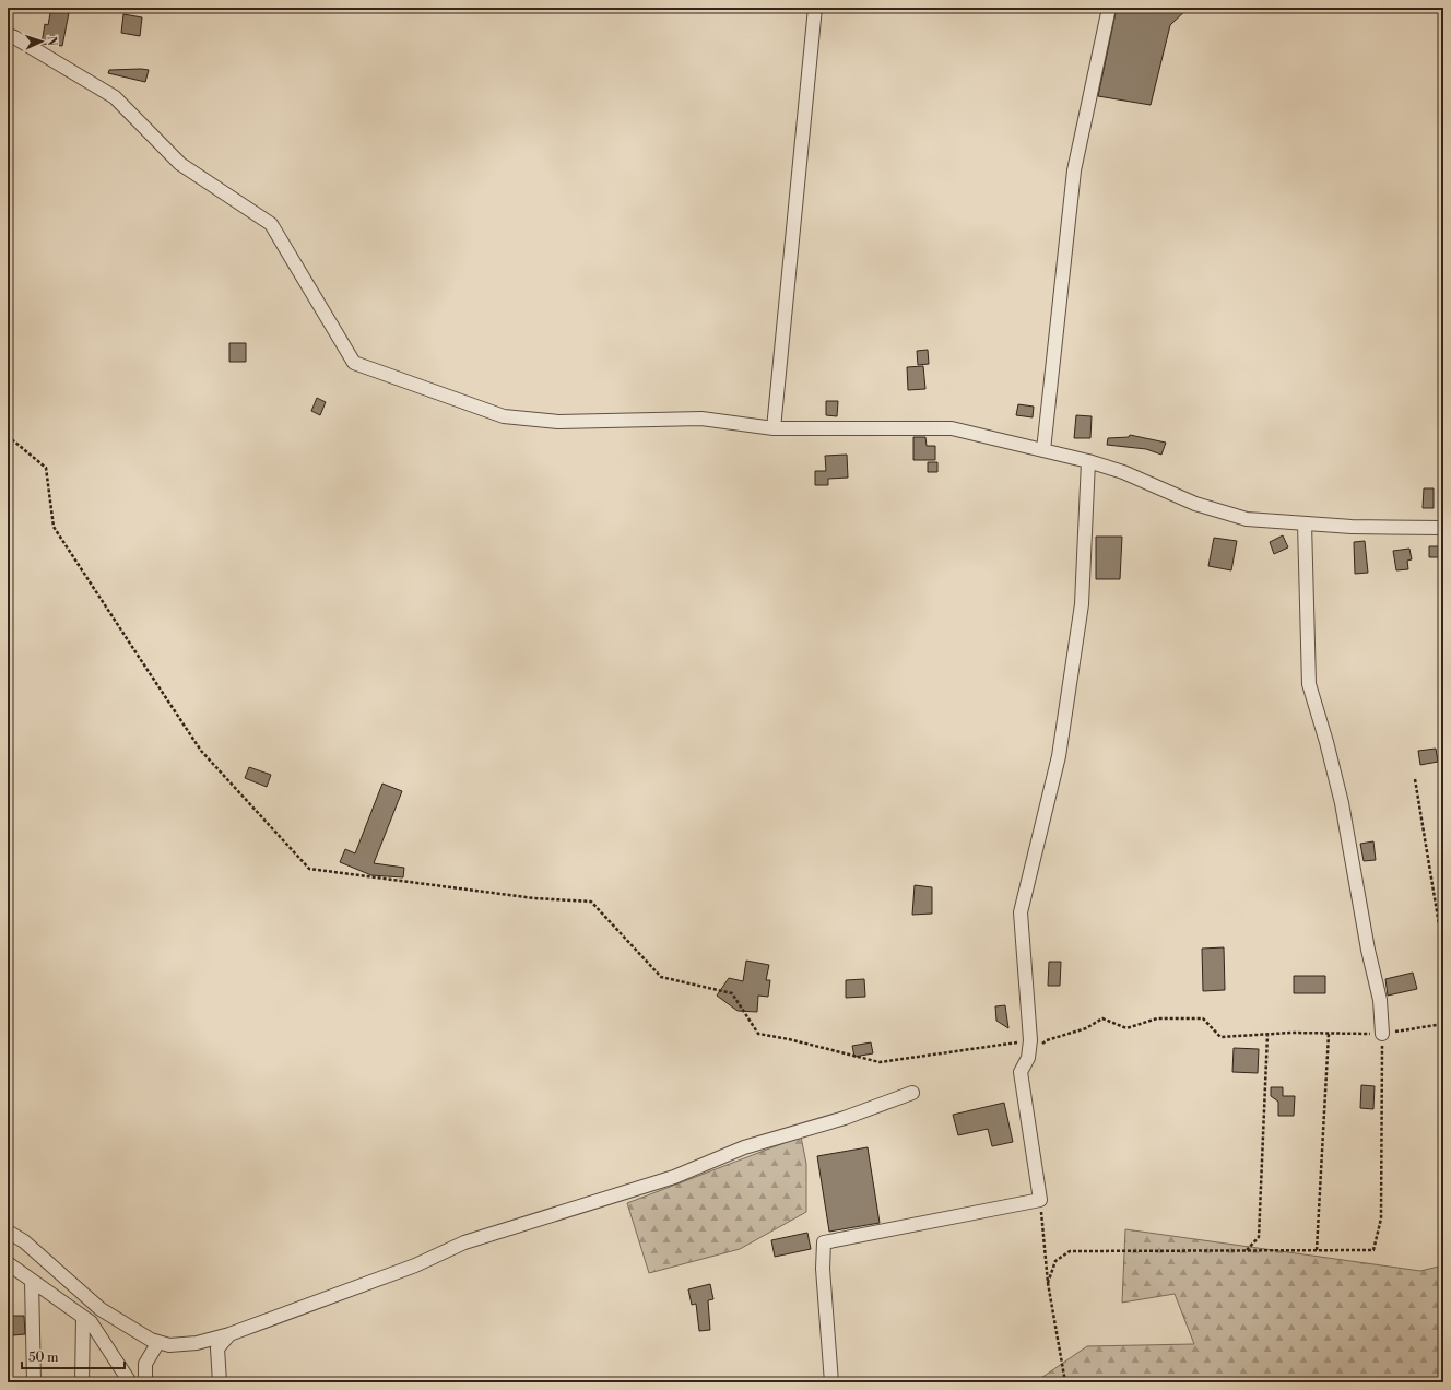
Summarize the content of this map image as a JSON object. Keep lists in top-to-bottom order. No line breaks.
{"scale_bar":"50 m","north":"right"}
